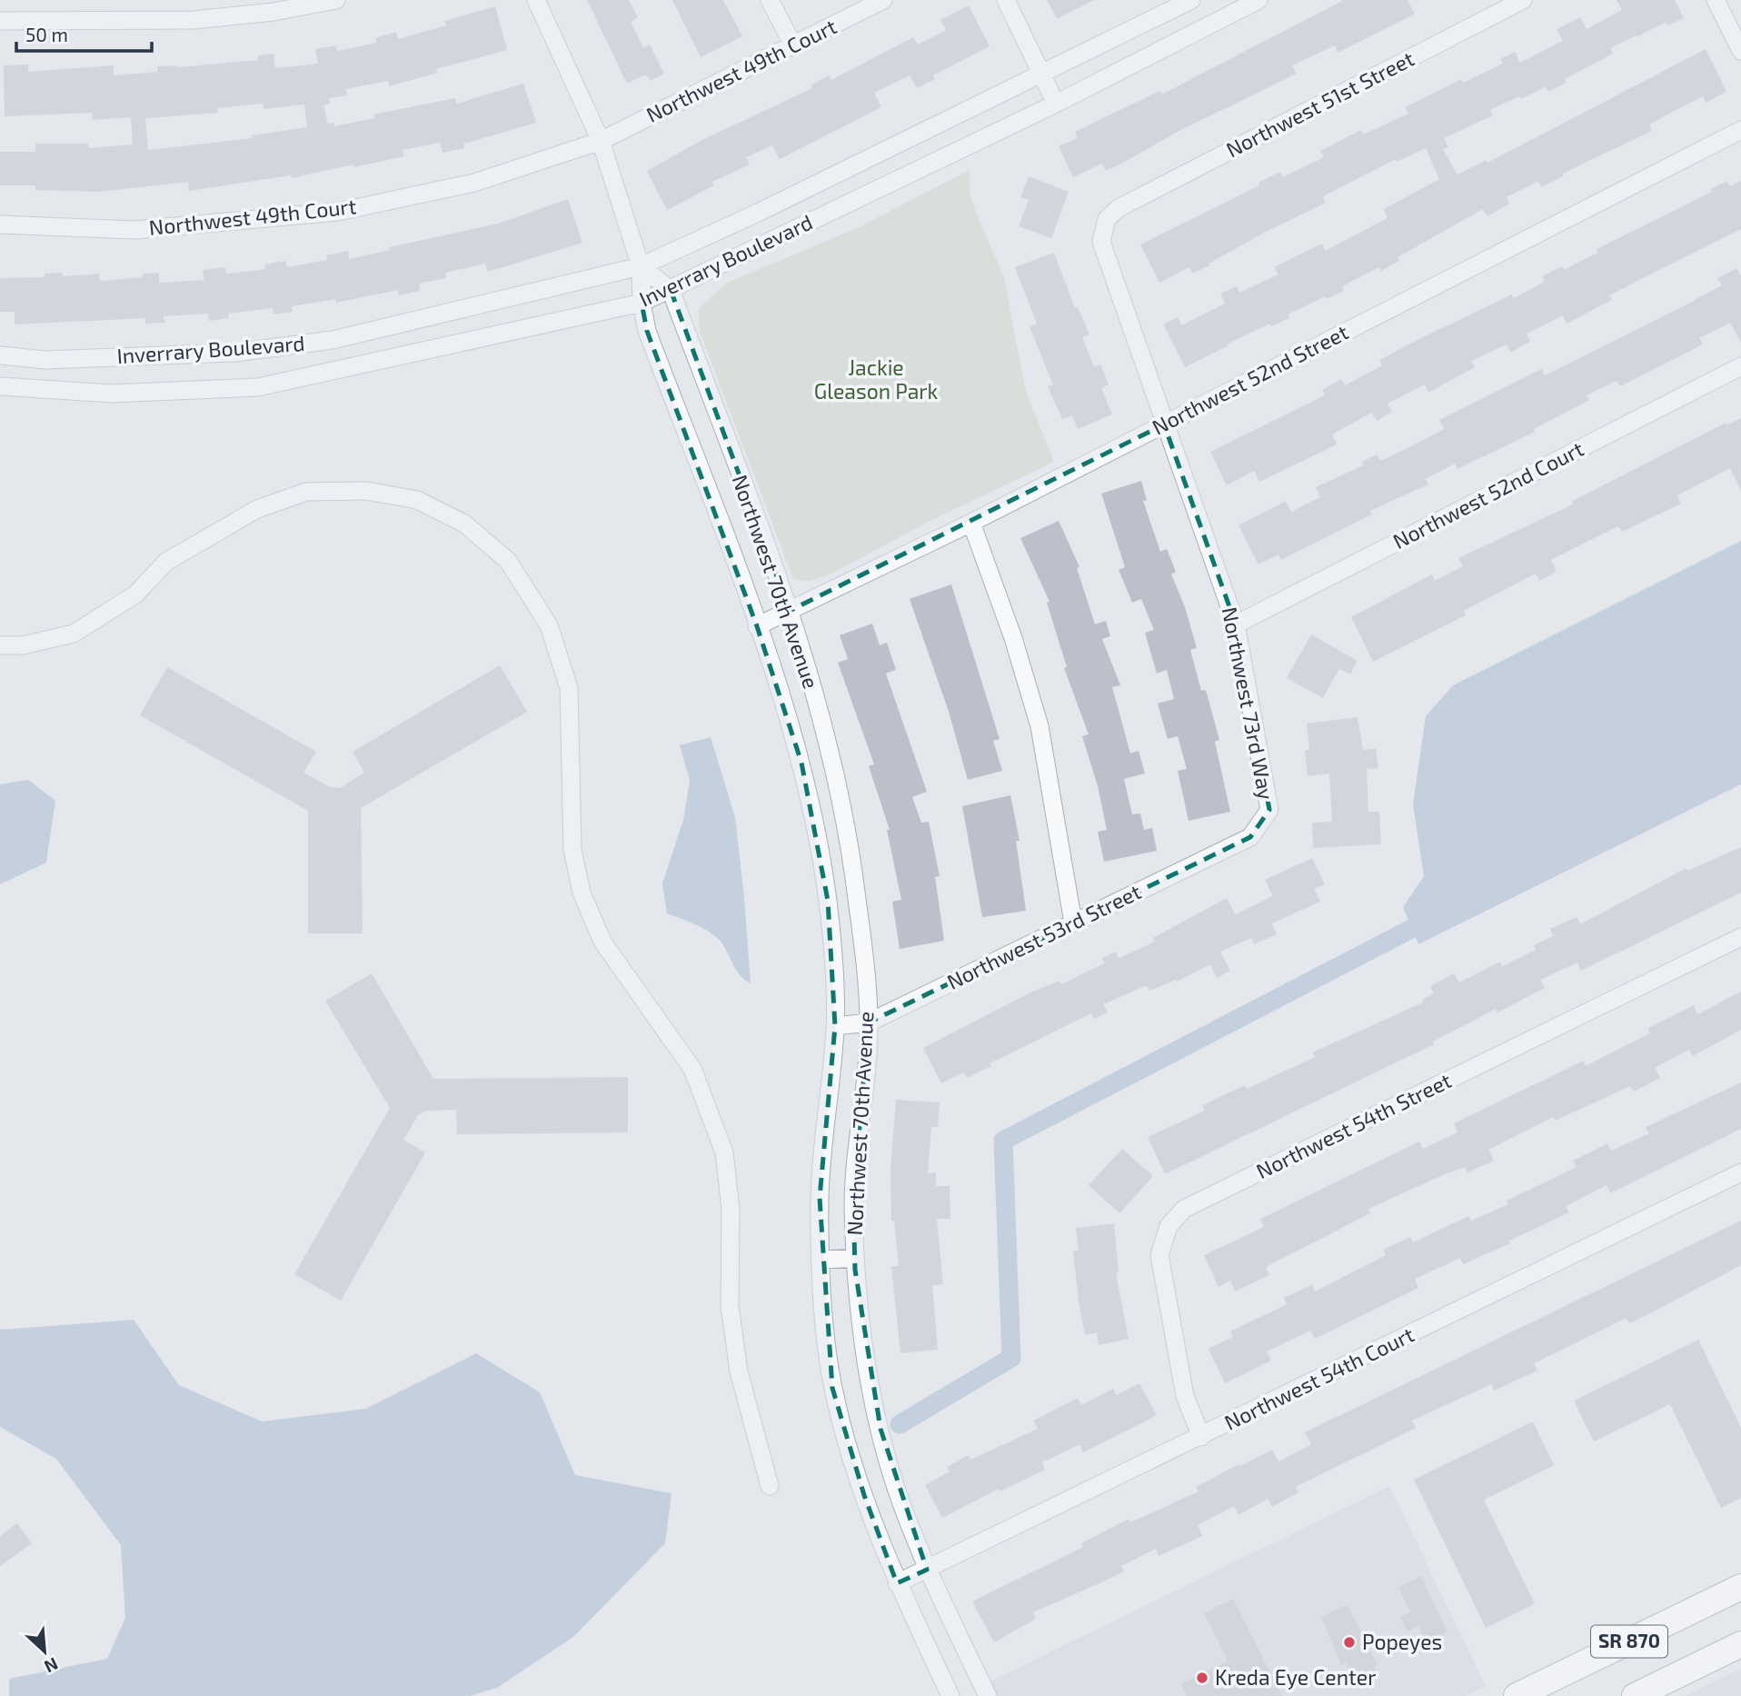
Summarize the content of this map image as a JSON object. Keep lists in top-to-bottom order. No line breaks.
{"streets":{"highway":["SR 870"],"street":["Northwest 49th Court","Northwest 51st Street","Inverrary Boulevard","Northwest 52nd Street","Northwest 52nd Court","Northwest 70th Avenue","Northwest 73rd Way","Northwest 53rd Street","Northwest 54th Street","Northwest 54th Court"]},"crossings":[["Northwest 49th Court","Northwest 70th Avenue"],["Northwest 51st Street","Northwest 73rd Way"],["Inverrary Boulevard","Northwest 70th Avenue"],["Northwest 52nd Street","Northwest 70th Avenue"],["Northwest 52nd Street","Northwest 73rd Way"],["Northwest 52nd Court","Northwest 73rd Way"],["Northwest 70th Avenue","Northwest 53rd Street"],["Northwest 70th Avenue","Northwest 54th Court"],["Northwest 73rd Way","Northwest 53rd Street"],["Northwest 54th Street","Northwest 54th Court"]],"parks":["Jackie Gleason Park"],"places":["Popeyes","Kreda Eye Center"],"scale_bar":"50 m","north":"bottom right"}
